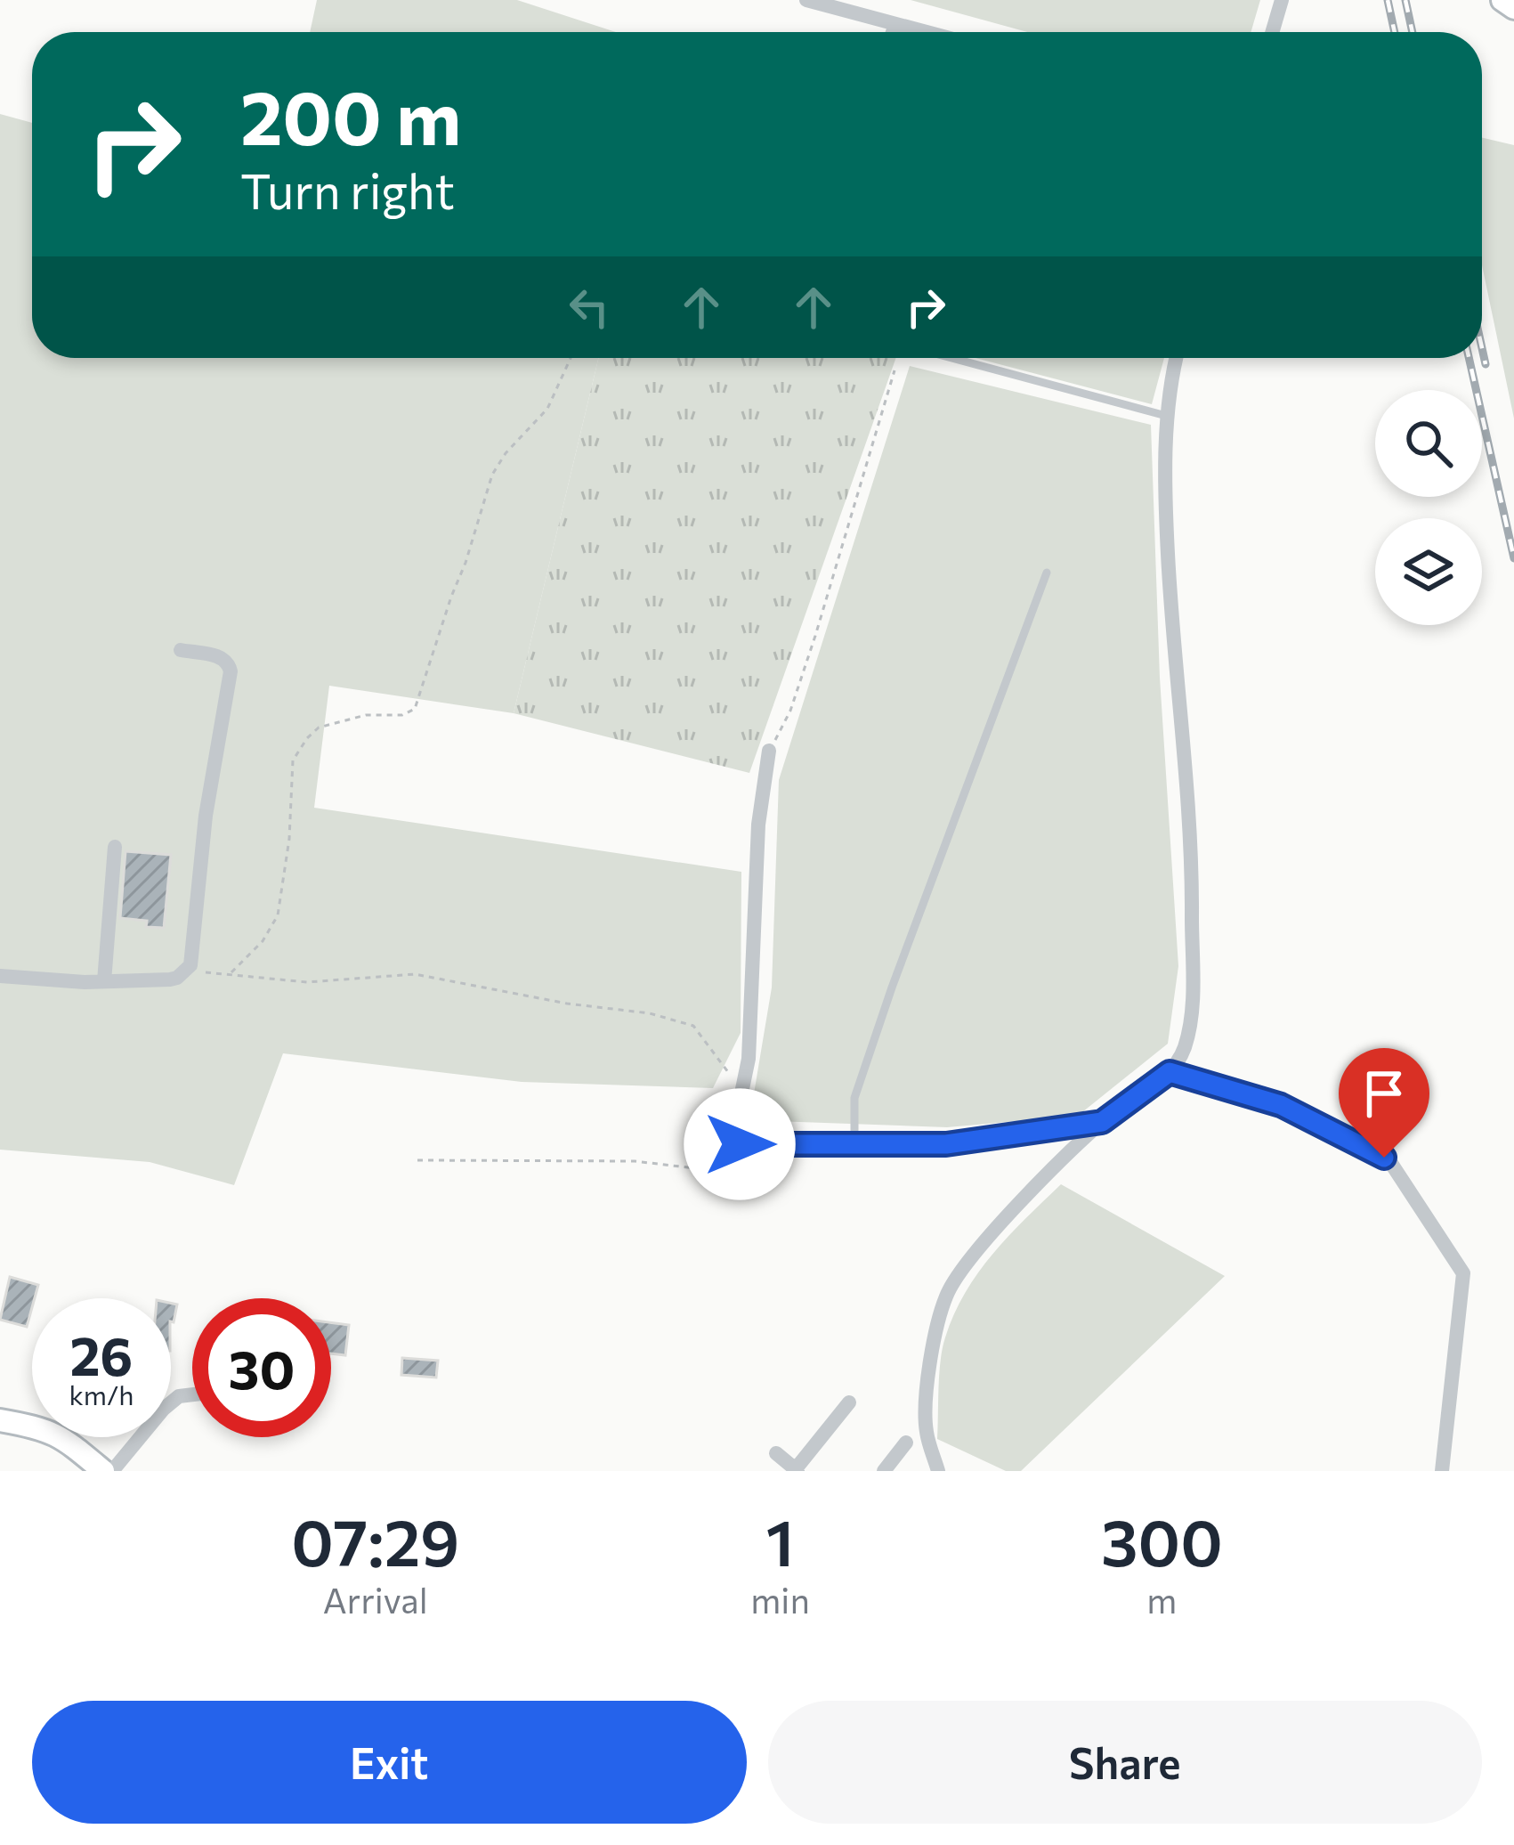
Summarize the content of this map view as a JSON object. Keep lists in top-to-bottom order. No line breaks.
{"page":{"turn":["200 m","Turn right"],"speed":"26 km/h","limit":"30","eta":["07:29","Arrival","1","min","300","m"],"buttons":["Exit","Share"]}}
